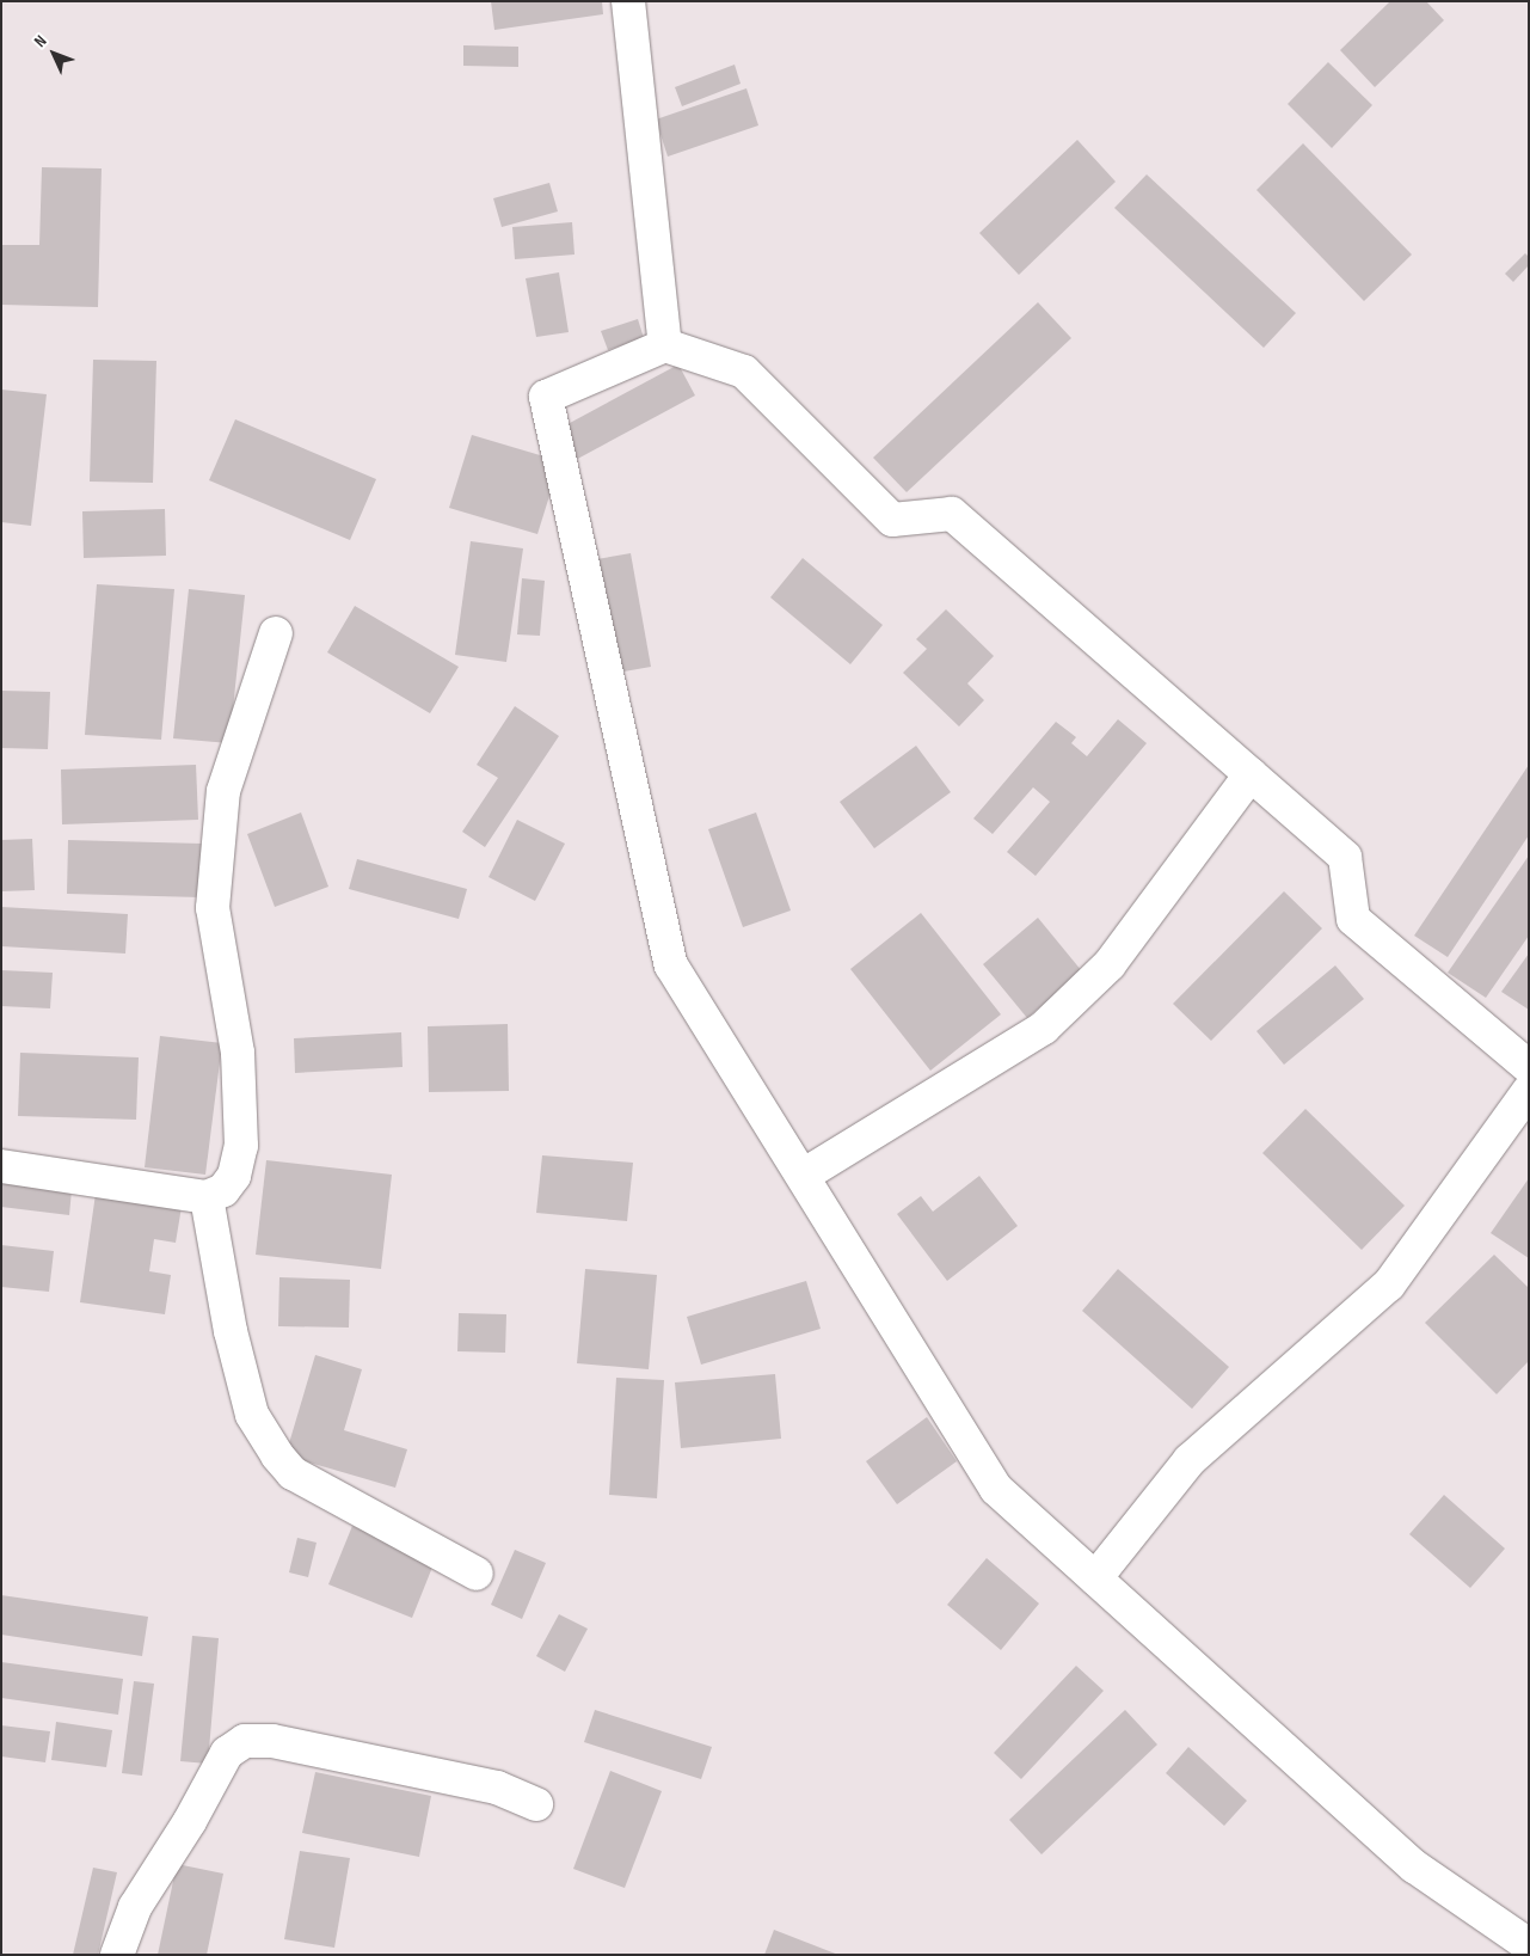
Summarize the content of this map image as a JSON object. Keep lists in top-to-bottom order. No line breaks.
{"north":"top left"}
